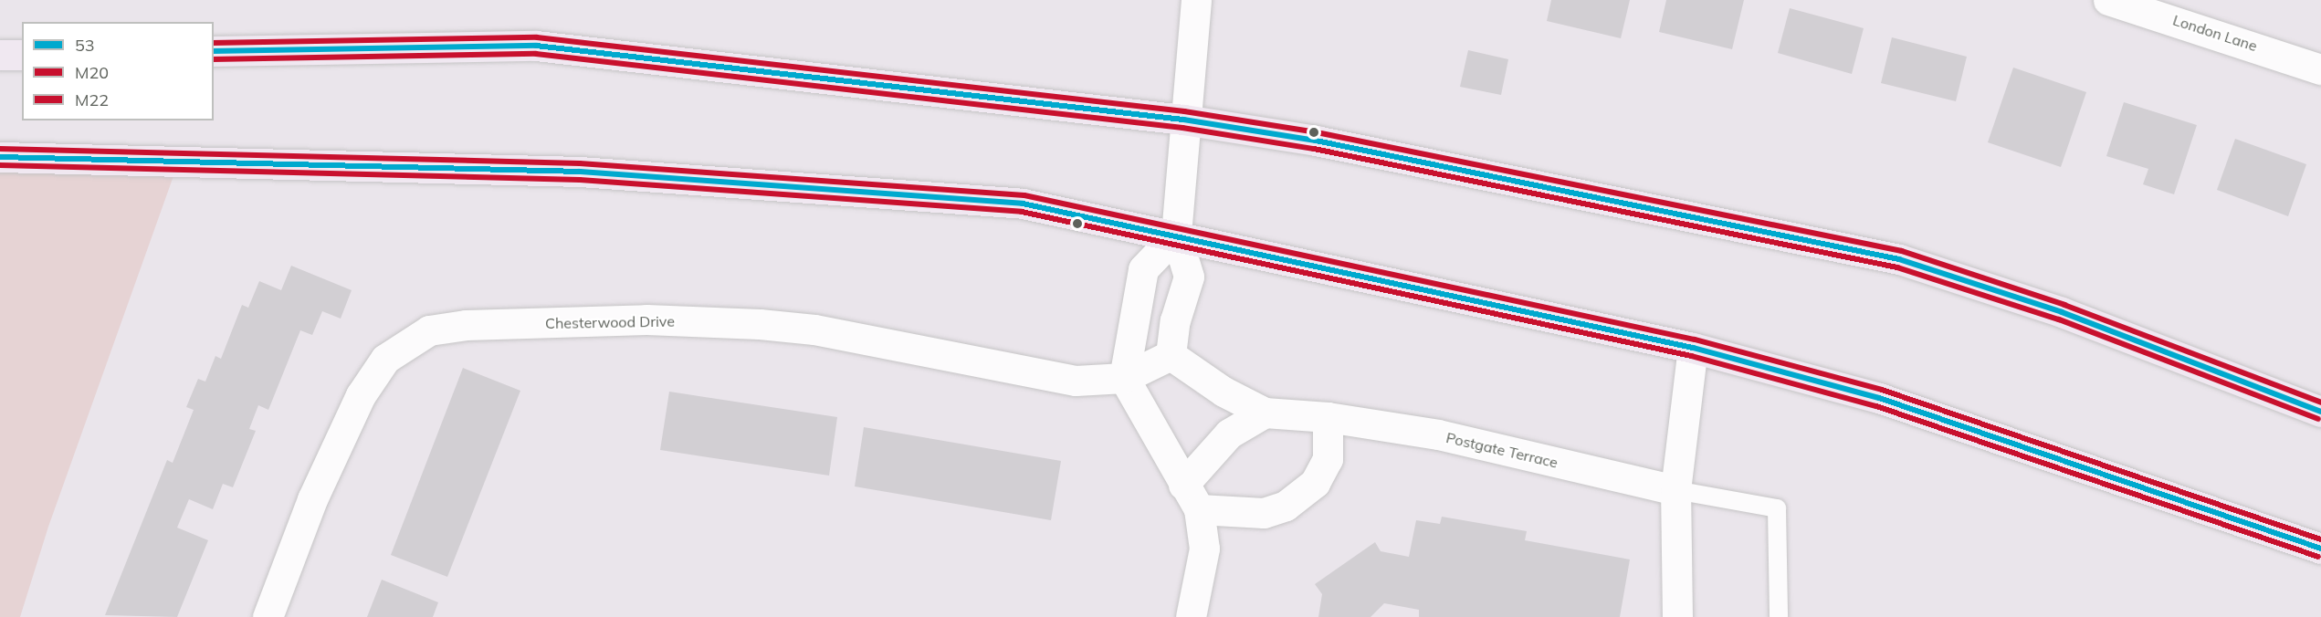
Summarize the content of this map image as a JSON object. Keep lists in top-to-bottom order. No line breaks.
{"streets":{"street":["London Lane","Chesterwood Drive","Postgate Terrace"]},"lines":["transit line M22","transit line 53","transit line M20"],"legend":["53","M20","M22"]}
